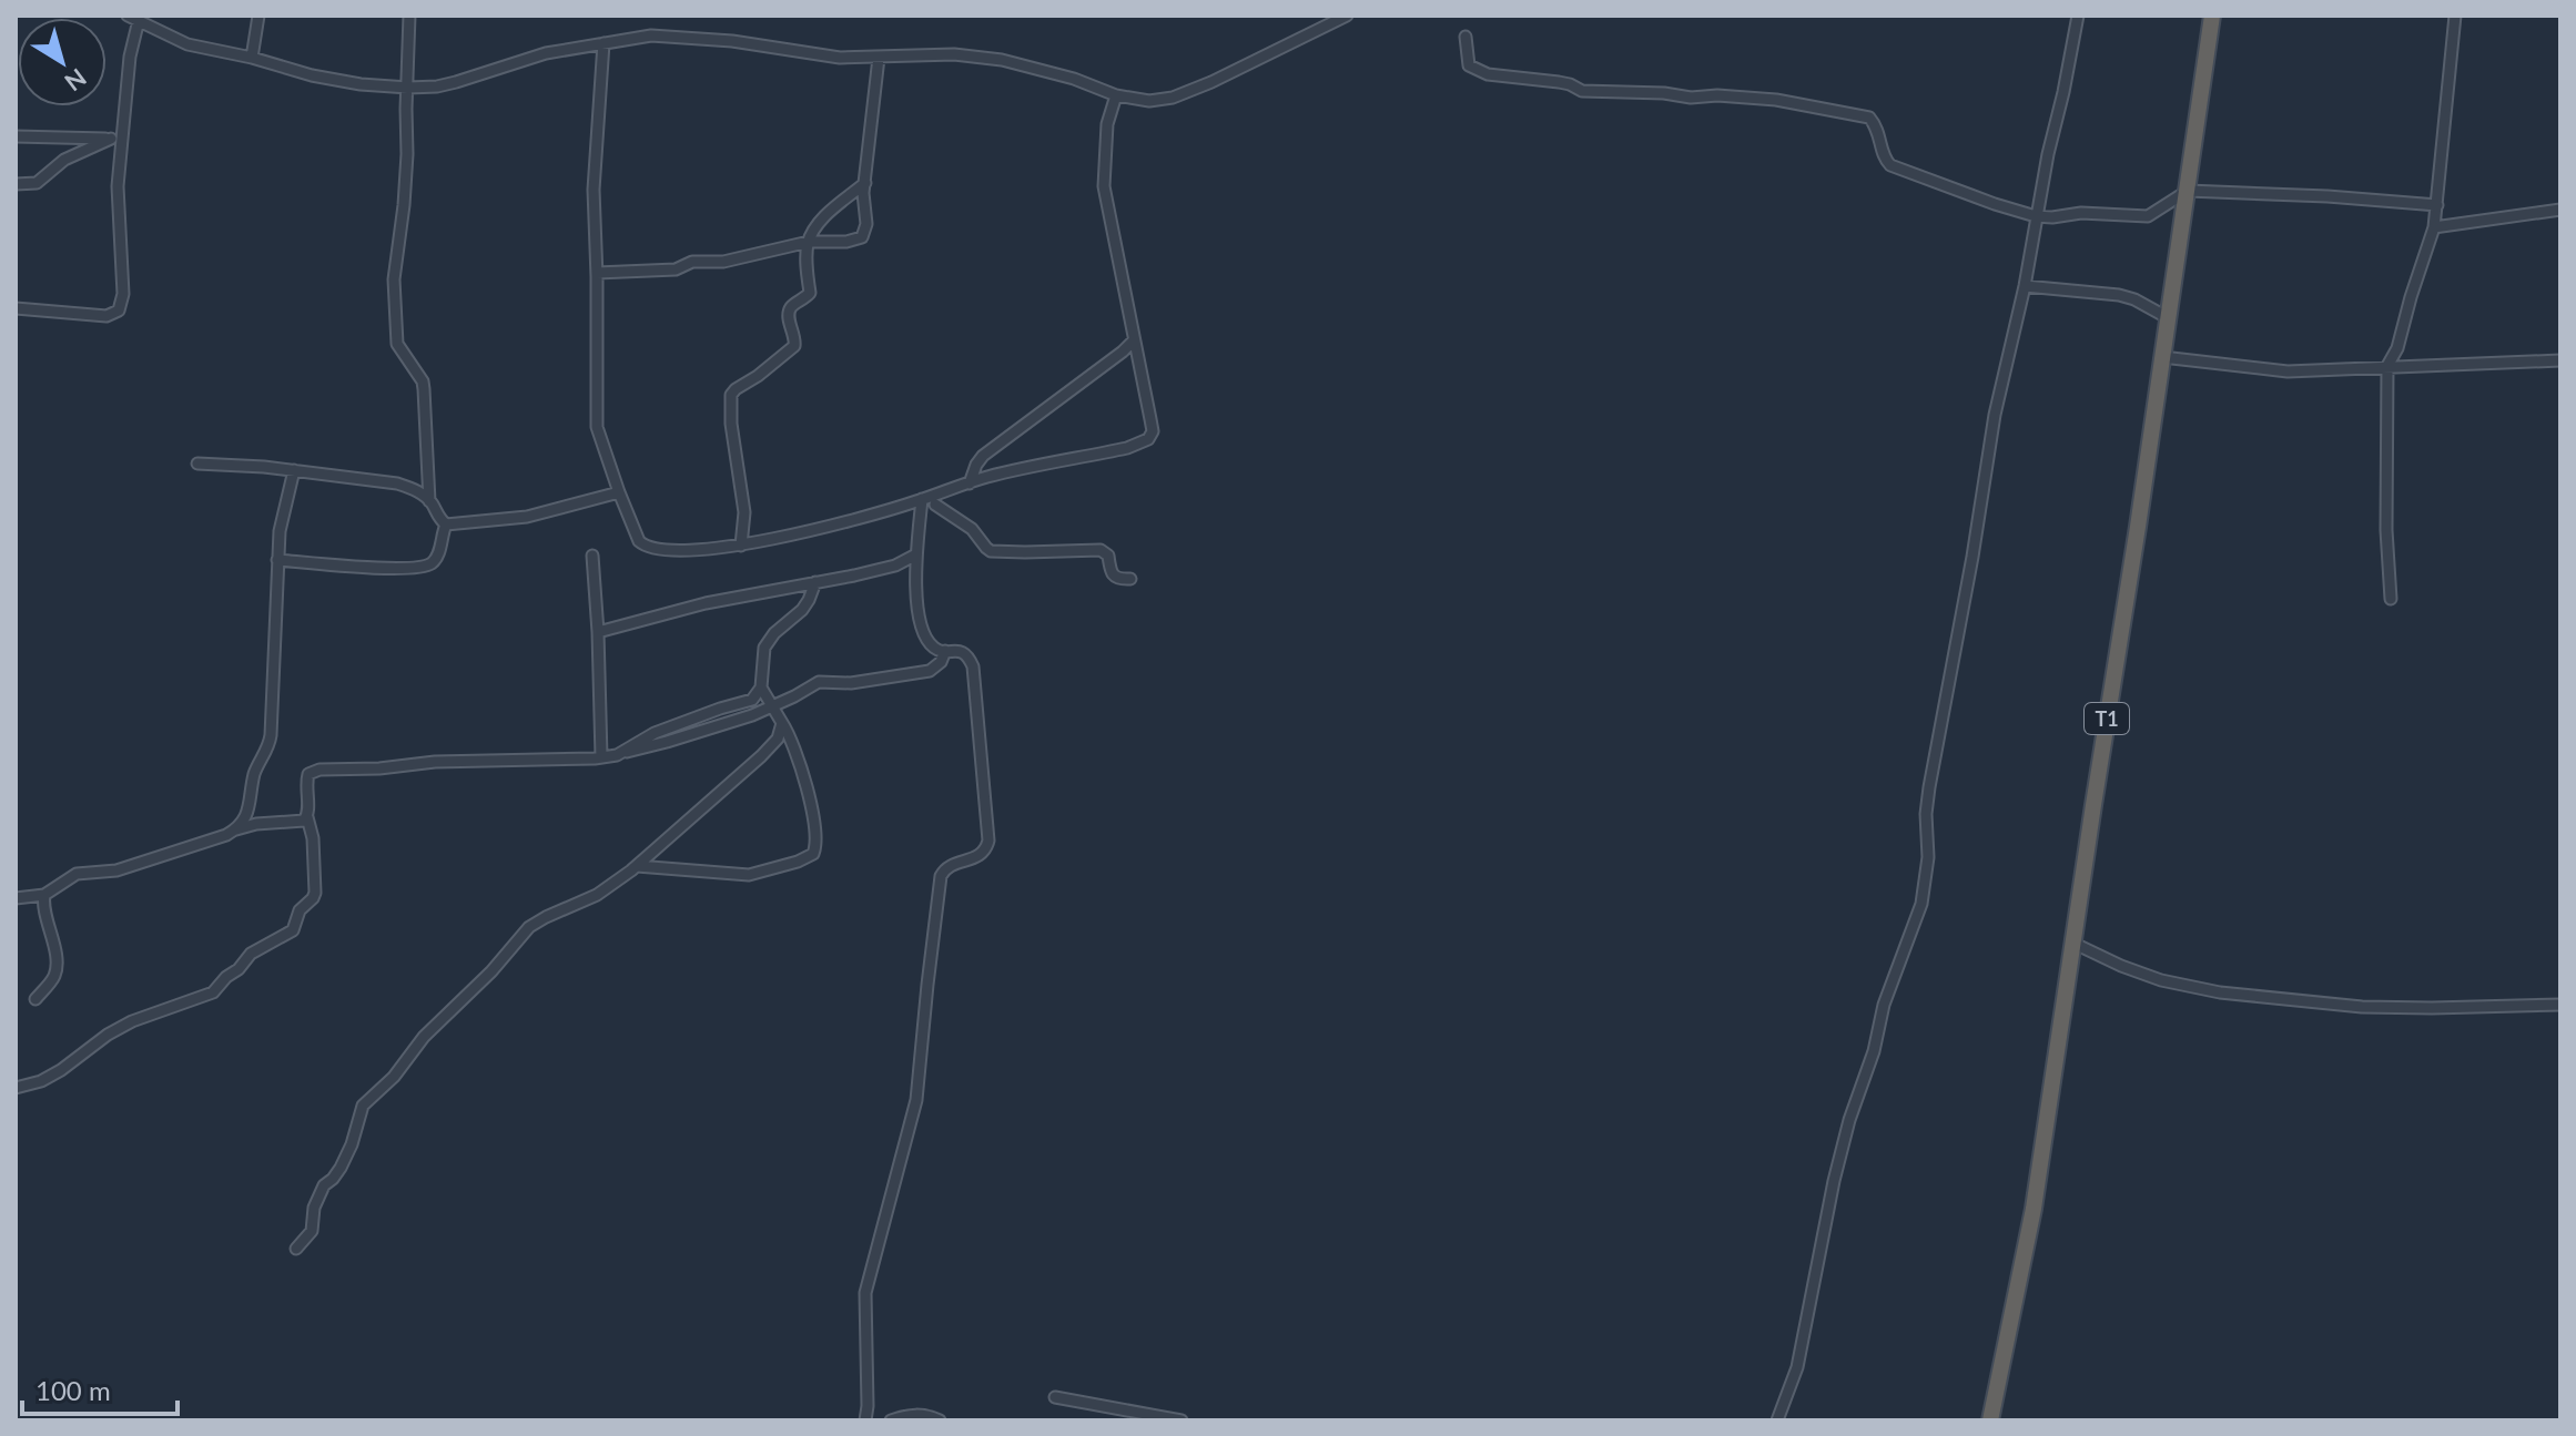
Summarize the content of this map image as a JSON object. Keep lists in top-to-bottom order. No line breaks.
{"streets":{"highway":["T1"]},"scale_bar":"100 m","north":"bottom right"}
